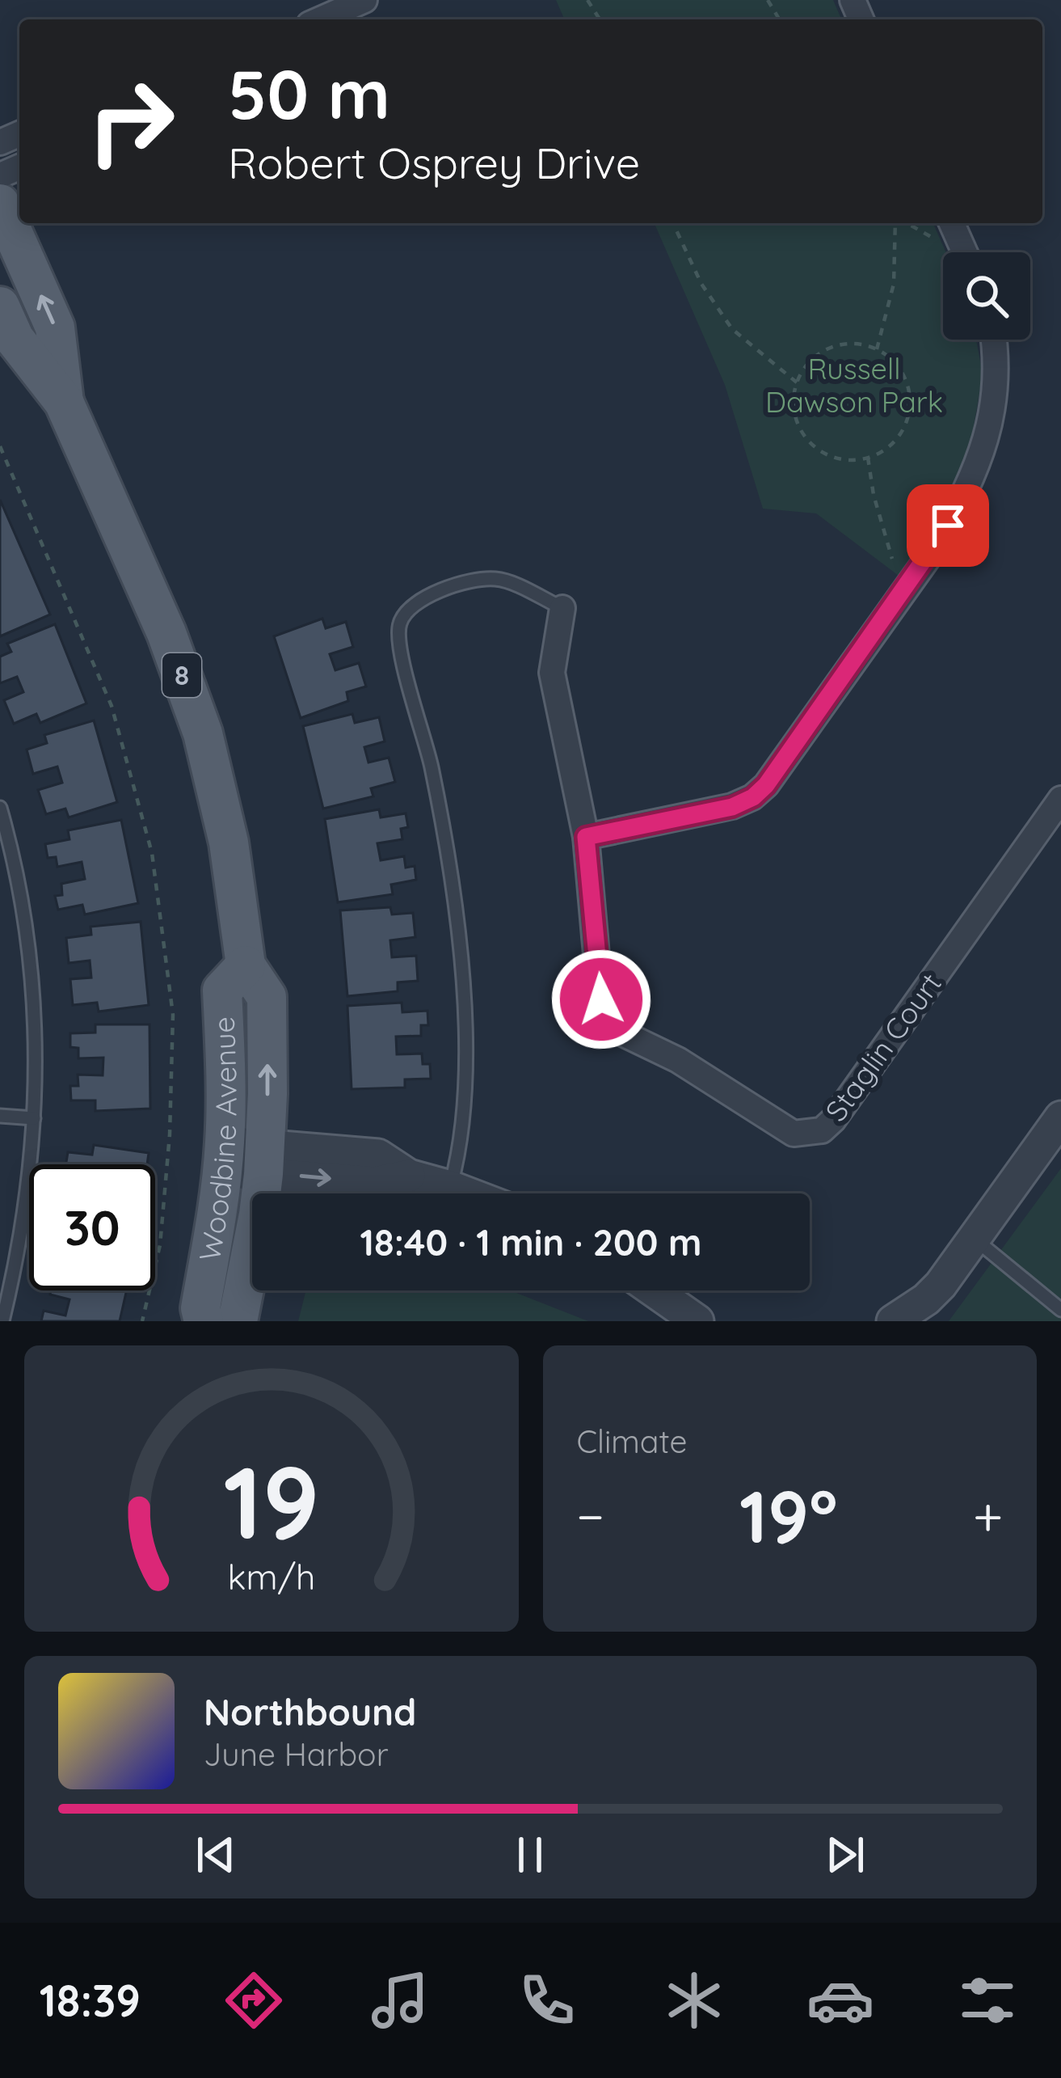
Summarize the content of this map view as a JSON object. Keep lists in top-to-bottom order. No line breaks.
{"streets":{"main road":["8","Woodbine Avenue"],"street":["Staglin Court"]},"parks":["Russell Dawson Park"],"page":{"turn":["50 m","Robert Osprey Drive"],"limit":"30","trip":"18:40 · 1 min · 200 m","tile":"Climate","heat":["−","19°","+"],"song":["Northbound","June Harbor"],"tabs":"18:39","gauge":["19","km/h"]}}
